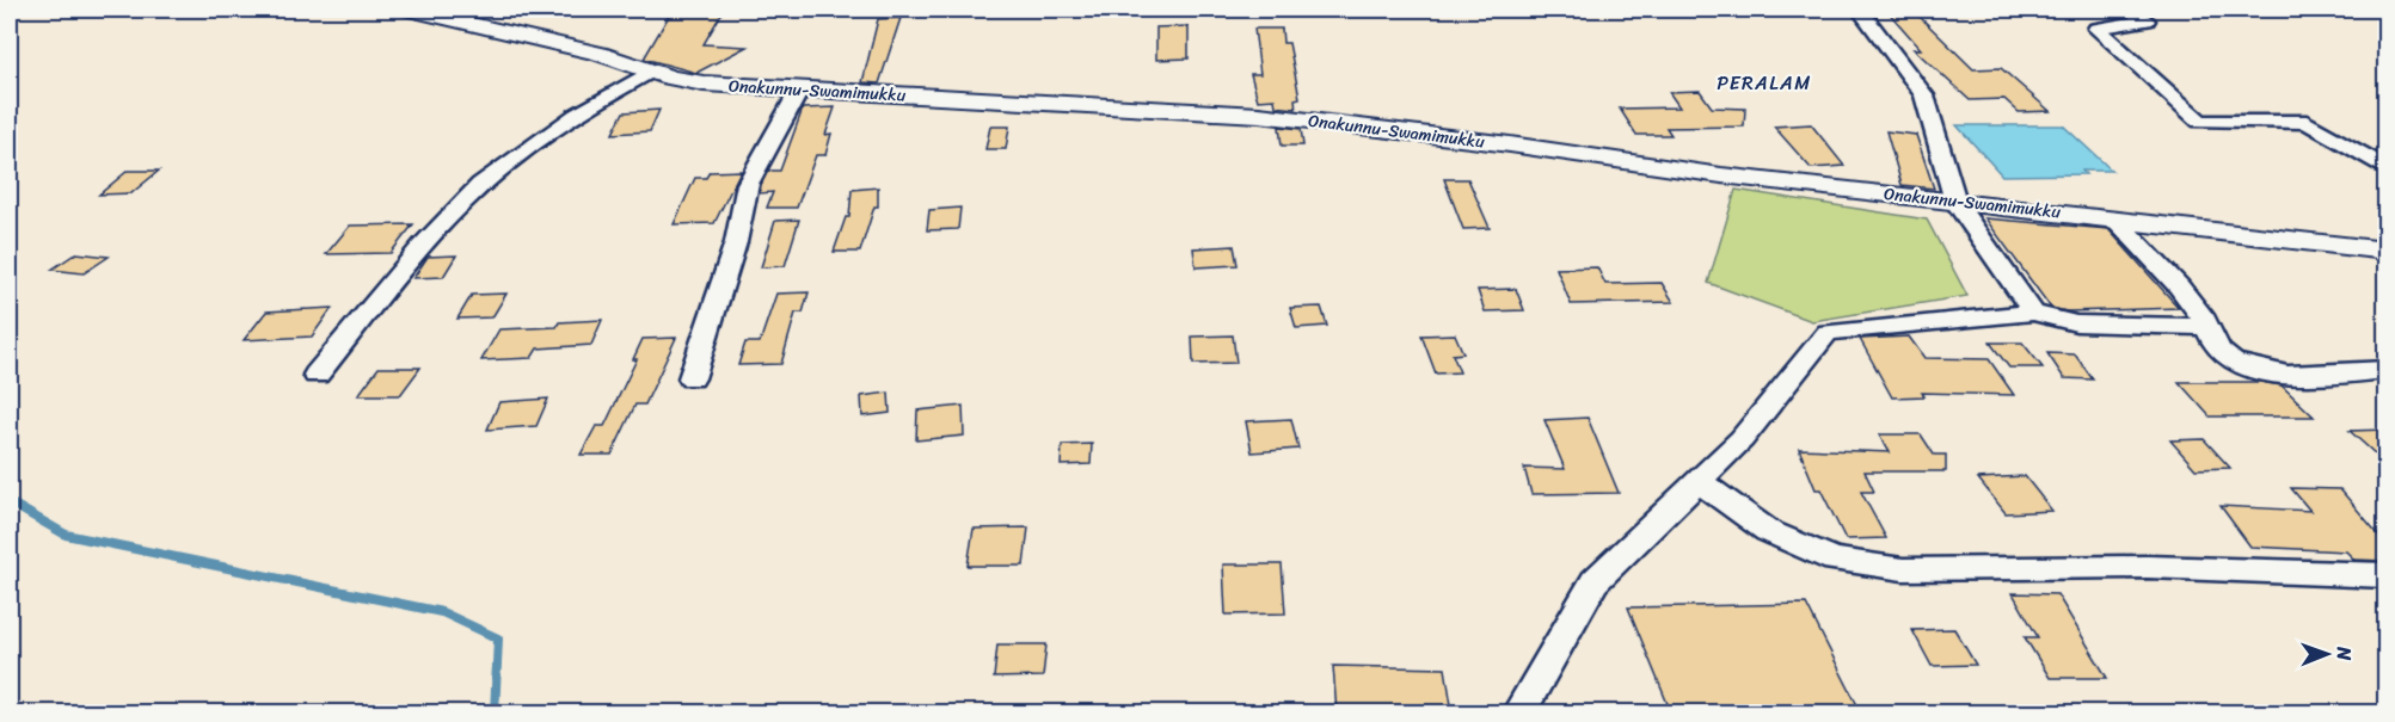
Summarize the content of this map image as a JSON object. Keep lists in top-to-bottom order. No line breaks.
{"streets":{"street":["Onakunnu-Swamimukku"]},"districts":["PERALAM"],"north":"right"}
